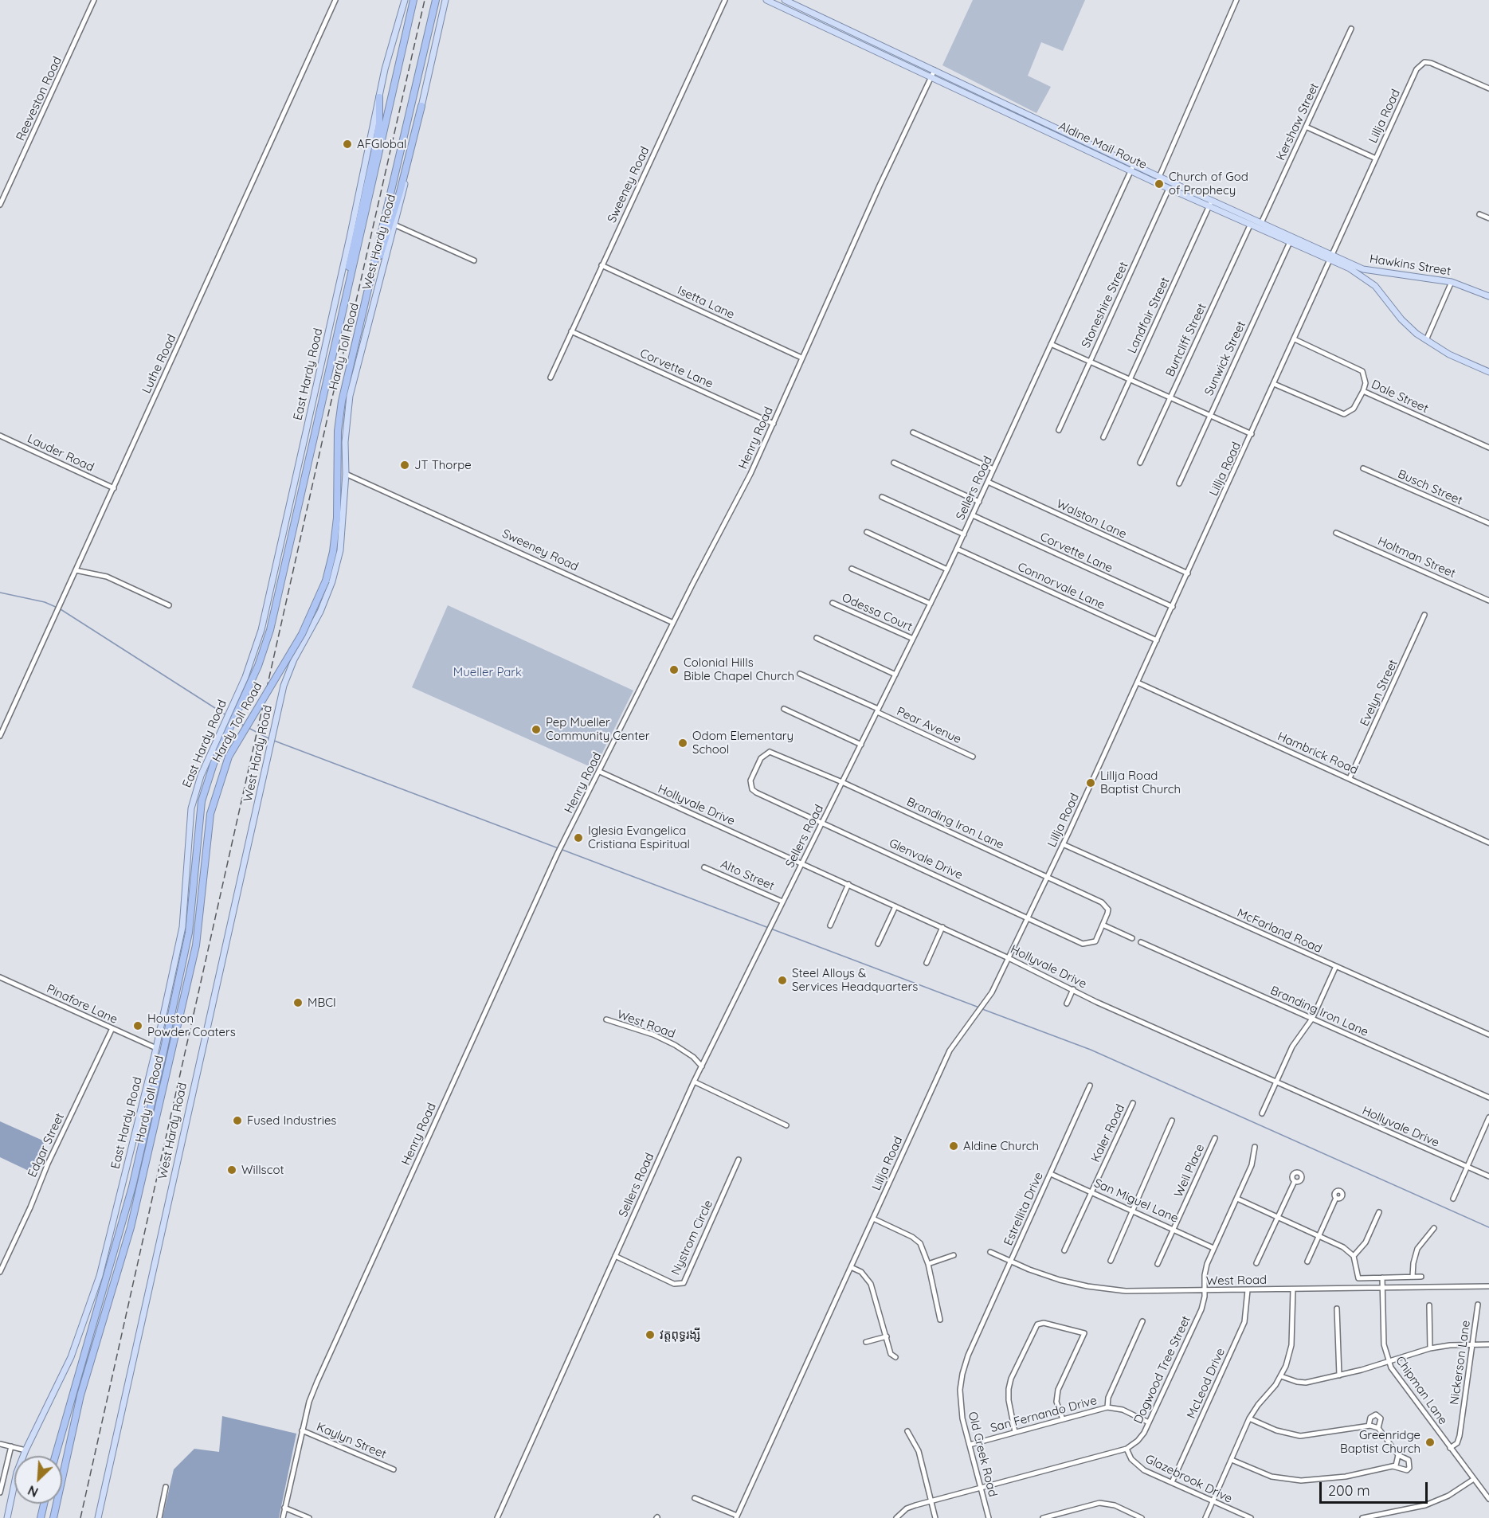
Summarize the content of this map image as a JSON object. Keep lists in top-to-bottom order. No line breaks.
{"streets":{"highway":["Hardy Toll Road"],"main road":["Aldine Mail Route","West Hardy Road","Hawkins Street","East Hardy Road"],"street":["Reeveston Road","Lillja Road","Kershaw Street","Sweeney Road","Isetta Lane","Stoneshire Street","Landfair Street","Burtcliff Street","Sunwick Street","Luthe Road","Corvette Lane","Dale Street","Henry Road","Lauder Road","Busch Street","Sellers Road","Walston Lane","Holtman Street","Connorvale Lane","Odessa Court","Evelyn Street","Pear Avenue","Hambrick Road","Hollyvale Drive","Branding Iron Lane","Glenvale Drive","Alto Street","McFarland Road","Pinafore Lane","West Road","Kaler Road","Edgar Street","Weil Place","San Miguel Lane","Estrellita Drive","Nystrom Circle","Nickerson Lane","Dogwood Tree Street","McLeod Drive","Chipman Lane","San Fernando Drive","Kaylyn Street","Old Creek Road","Glazebrook Drive"]},"crossings":[["Lillja Road","Aldine Mail Route"],["Lillja Road","Corvette Lane"],["Lillja Road","Dale Street"],["Lillja Road","Walston Lane"],["Lillja Road","Connorvale Lane"],["Lillja Road","Hambrick Road"],["Lillja Road","Hollyvale Drive"],["Lillja Road","Branding Iron Lane"],["Lillja Road","Glenvale Drive"],["Lillja Road","McFarland Road"],["Kershaw Street","Aldine Mail Route"],["Aldine Mail Route","Hawkins Street"],["Aldine Mail Route","Stoneshire Street"],["Aldine Mail Route","Landfair Street"],["Aldine Mail Route","Burtcliff Street"],["Aldine Mail Route","Sunwick Street"],["Aldine Mail Route","Henry Road"],["Aldine Mail Route","Sellers Road"],["Sweeney Road","West Hardy Road"],["Sweeney Road","Isetta Lane"],["Sweeney Road","Corvette Lane"],["Sweeney Road","Henry Road"],["Isetta Lane","Henry Road"],["Luthe Road","Lauder Road"],["Corvette Lane","Henry Road"],["Corvette Lane","Sellers Road"],["East Hardy Road","Pinafore Lane"],["Henry Road","Hollyvale Drive"],["Henry Road","Kaylyn Street"],["Sellers Road","Walston Lane"],["Sellers Road","Connorvale Lane"],["Sellers Road","Odessa Court"],["Sellers Road","Pear Avenue"],["Sellers Road","Hollyvale Drive"],["Sellers Road","Branding Iron Lane"],["Sellers Road","Glenvale Drive"],["Sellers Road","Alto Street"],["Sellers Road","West Road"],["Sellers Road","Nystrom Circle"],["Evelyn Street","Hambrick Road"],["Branding Iron Lane","Glenvale Drive"],["Pinafore Lane","Edgar Street"],["West Road","Estrellita Drive"],["West Road","Dogwood Tree Street"],["West Road","McLeod Drive"],["West Road","Chipman Lane"],["West Road","Old Creek Road"],["Kaler Road","San Miguel Lane"],["Weil Place","San Miguel Lane"],["San Miguel Lane","Estrellita Drive"],["San Miguel Lane","Dogwood Tree Street"],["Estrellita Drive","Old Creek Road"],["Nickerson Lane","Chipman Lane"],["Dogwood Tree Street","San Fernando Drive"],["Dogwood Tree Street","Glazebrook Drive"],["McLeod Drive","Glazebrook Drive"],["San Fernando Drive","Old Creek Road"]],"parks":["Mueller Park"],"places":["AFGlobal","Church of God of Prophecy","JT Thorpe","Colonial Hills Bible Chapel Church","Pep Mueller Community Center","Odom Elementary School","Lillja Road Baptist Church","Iglesia Evangelica Cristiana Espiritual","Steel Alloys & Services Headquarters","MBCI","Houston Powder Coaters","Fused Industries","Aldine Church","Willscot","វត្តពុទ្ធរង្សី","Greenridge Baptist Church"],"scale_bar":"200 m","north":"bottom left"}
